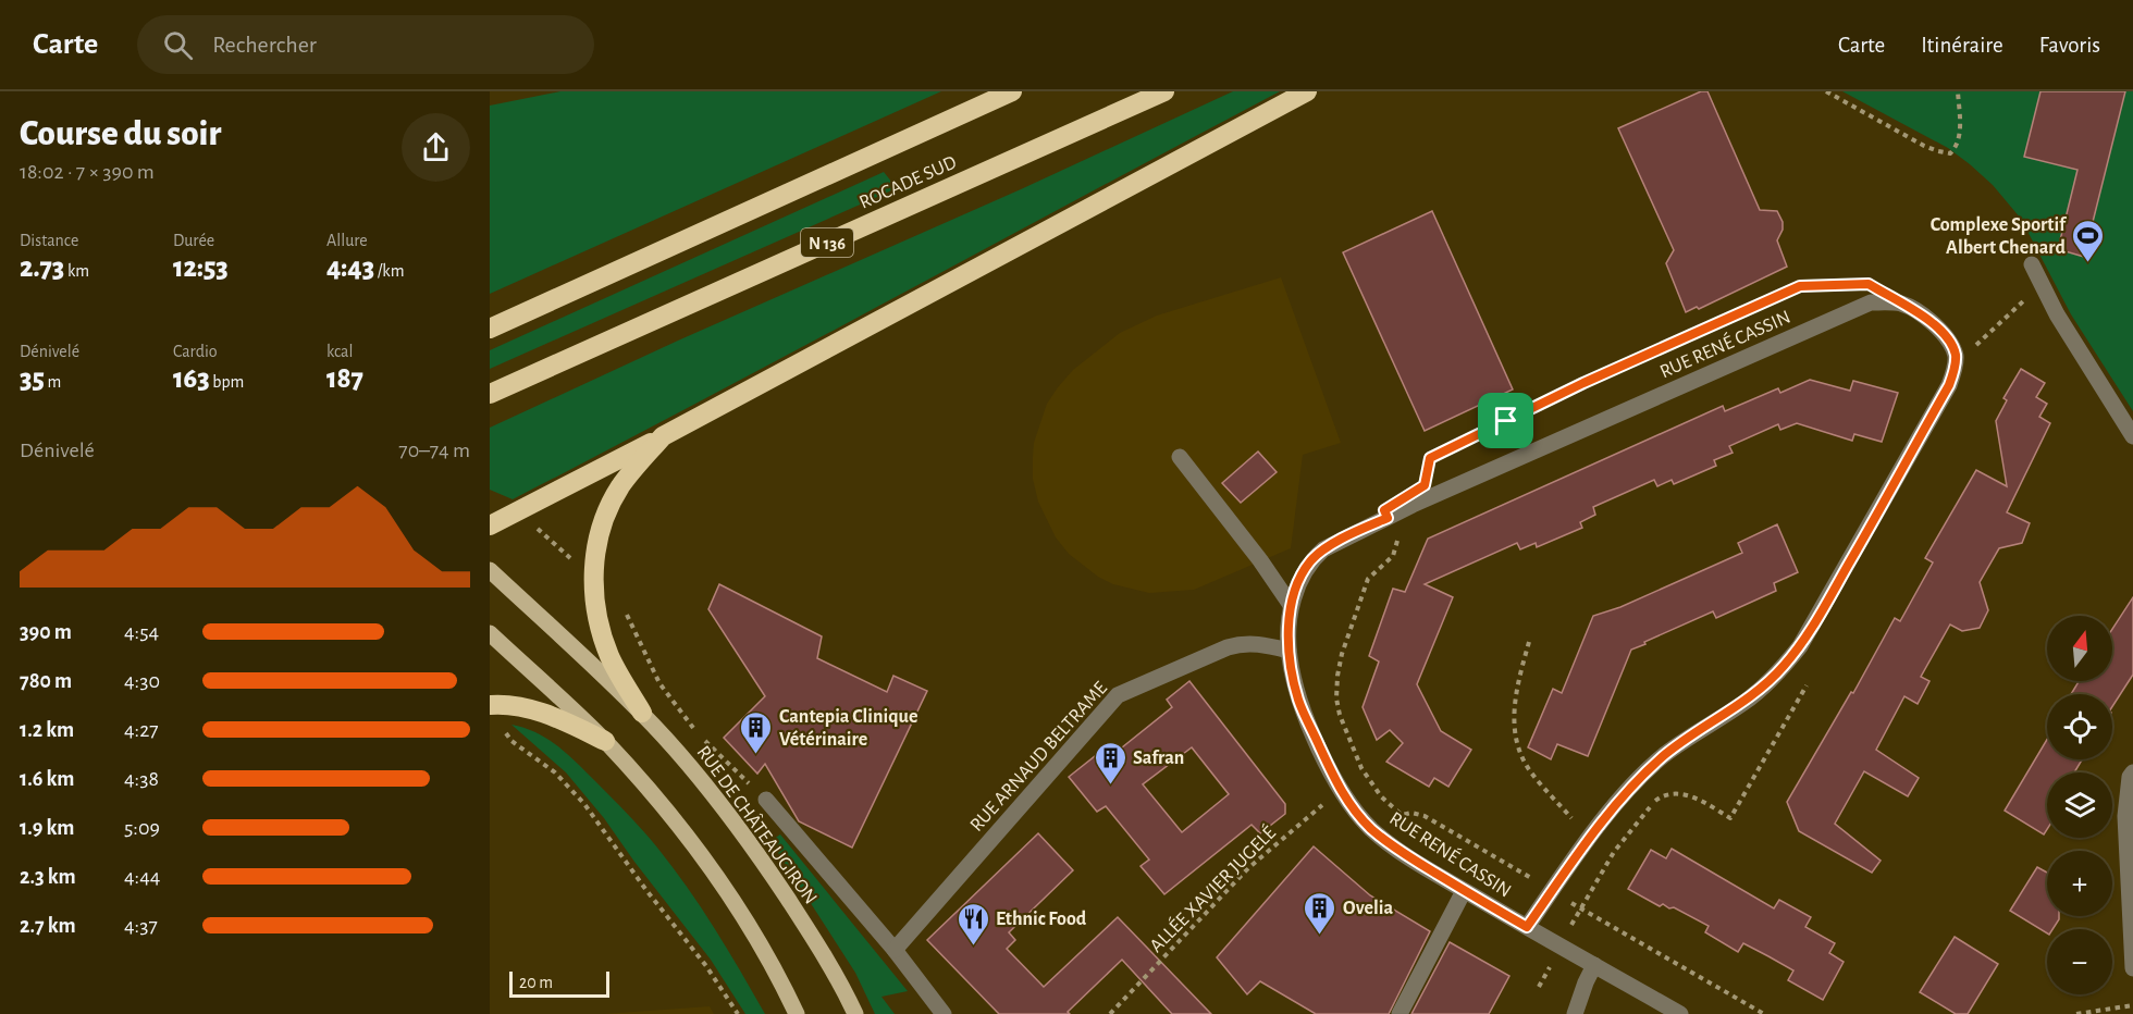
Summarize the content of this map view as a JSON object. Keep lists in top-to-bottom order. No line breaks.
{"streets":{"highway":["ROCADE SUD","N 136"],"main road":["RUE DE CHÂTEAUGIRON"],"street":["RUE RENÉ CASSIN","RUE ARNAUD BELTRAME"],"path":["ALLÉE XAVIER JUGELÉ"]},"crossings":[["RUE RENÉ CASSIN","RUE ARNAUD BELTRAME"],["RUE RENÉ CASSIN","ALLÉE XAVIER JUGELÉ"]],"places":{"sports":["Complexe Sportif Albert Chenard"],"building":["Cantepia Clinique Vétérinaire","Safran","Ovelia"],"restaurant":["Ethnic Food"]},"scale_bar":"20 m","north":"top","page":{"header":"Carte","search":"Rechercher","nav":["Carte","Itinéraire","Favoris"],"heading":["Course du soir","18:02 · 7 × 390 m"],"stats":[["Distance","2.73 km"],["Durée","12:53"],["Allure","4:43 /km"],["Dénivelé","35 m"],["Cardio","163 bpm"],["kcal","187"]],"chart":["Dénivelé","70–74 m"],"list":[{"name":"390 m","note":"4:54"},{"name":"780 m","note":"4:30"},{"name":"1.2 km","note":"4:27"},{"name":"1.6 km","note":"4:38"},{"name":"1.9 km","note":"5:09"},{"name":"2.3 km","note":"4:44"},{"name":"2.7 km","note":"4:37"}],"map_buttons":["+","−"],"scale":"20 m"}}
